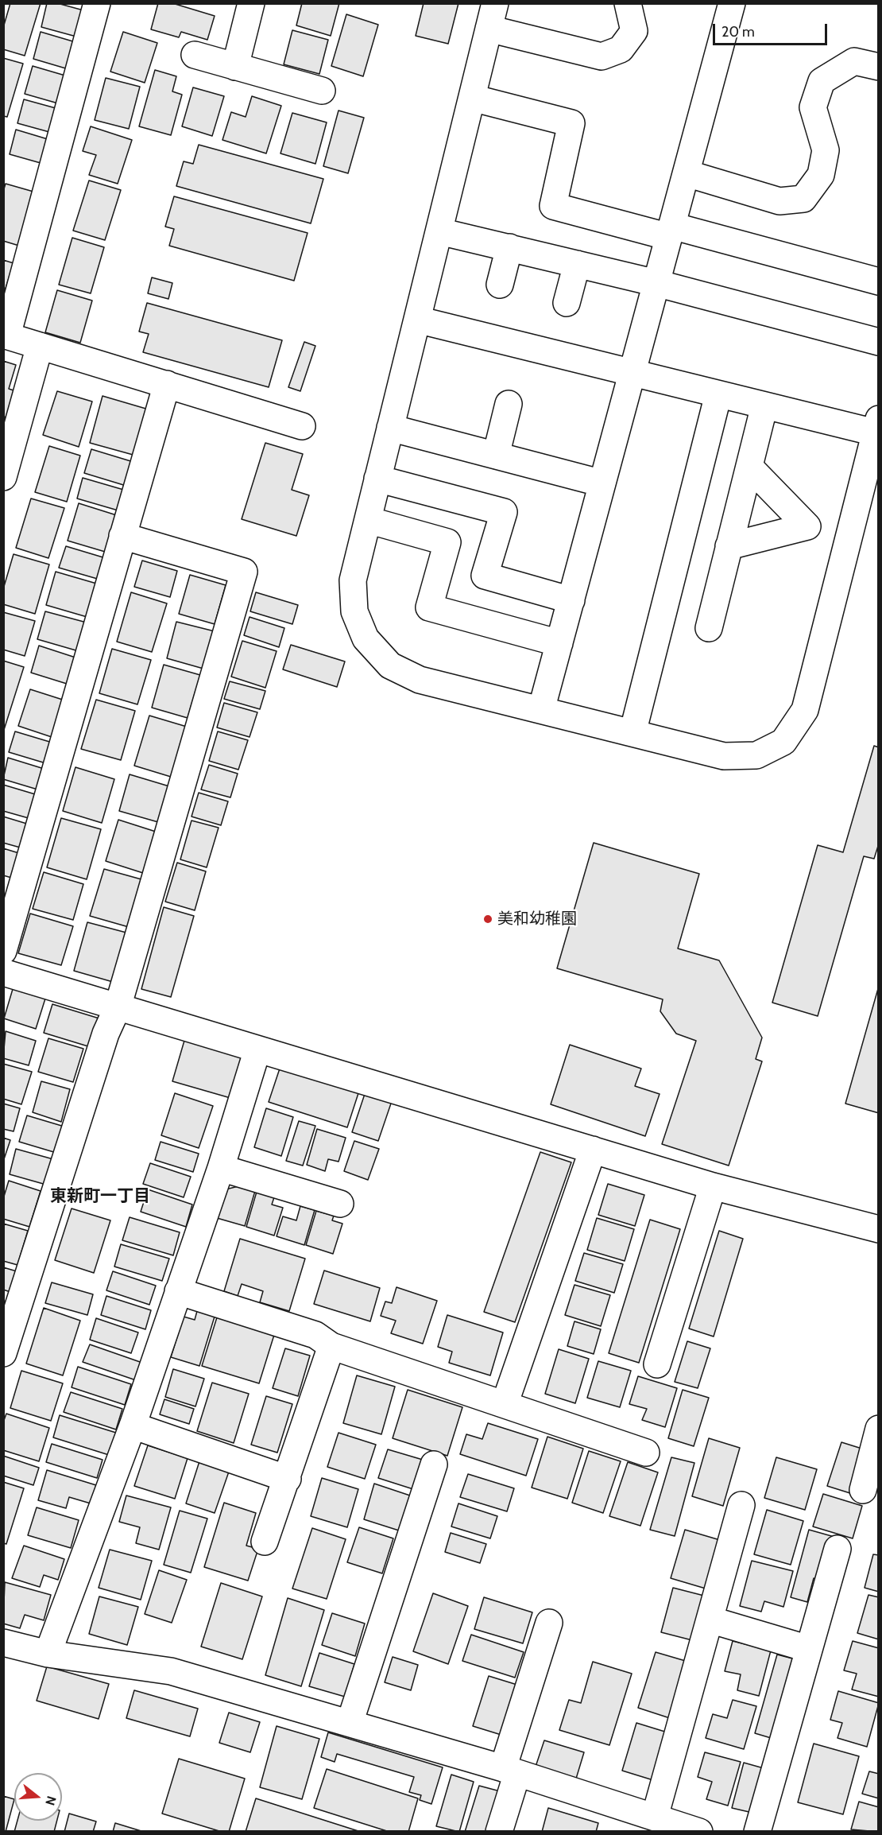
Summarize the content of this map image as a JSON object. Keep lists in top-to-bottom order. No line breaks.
{"districts":["東新町一丁目"],"places":["美和幼稚園"],"scale_bar":"20 m","north":"right"}
